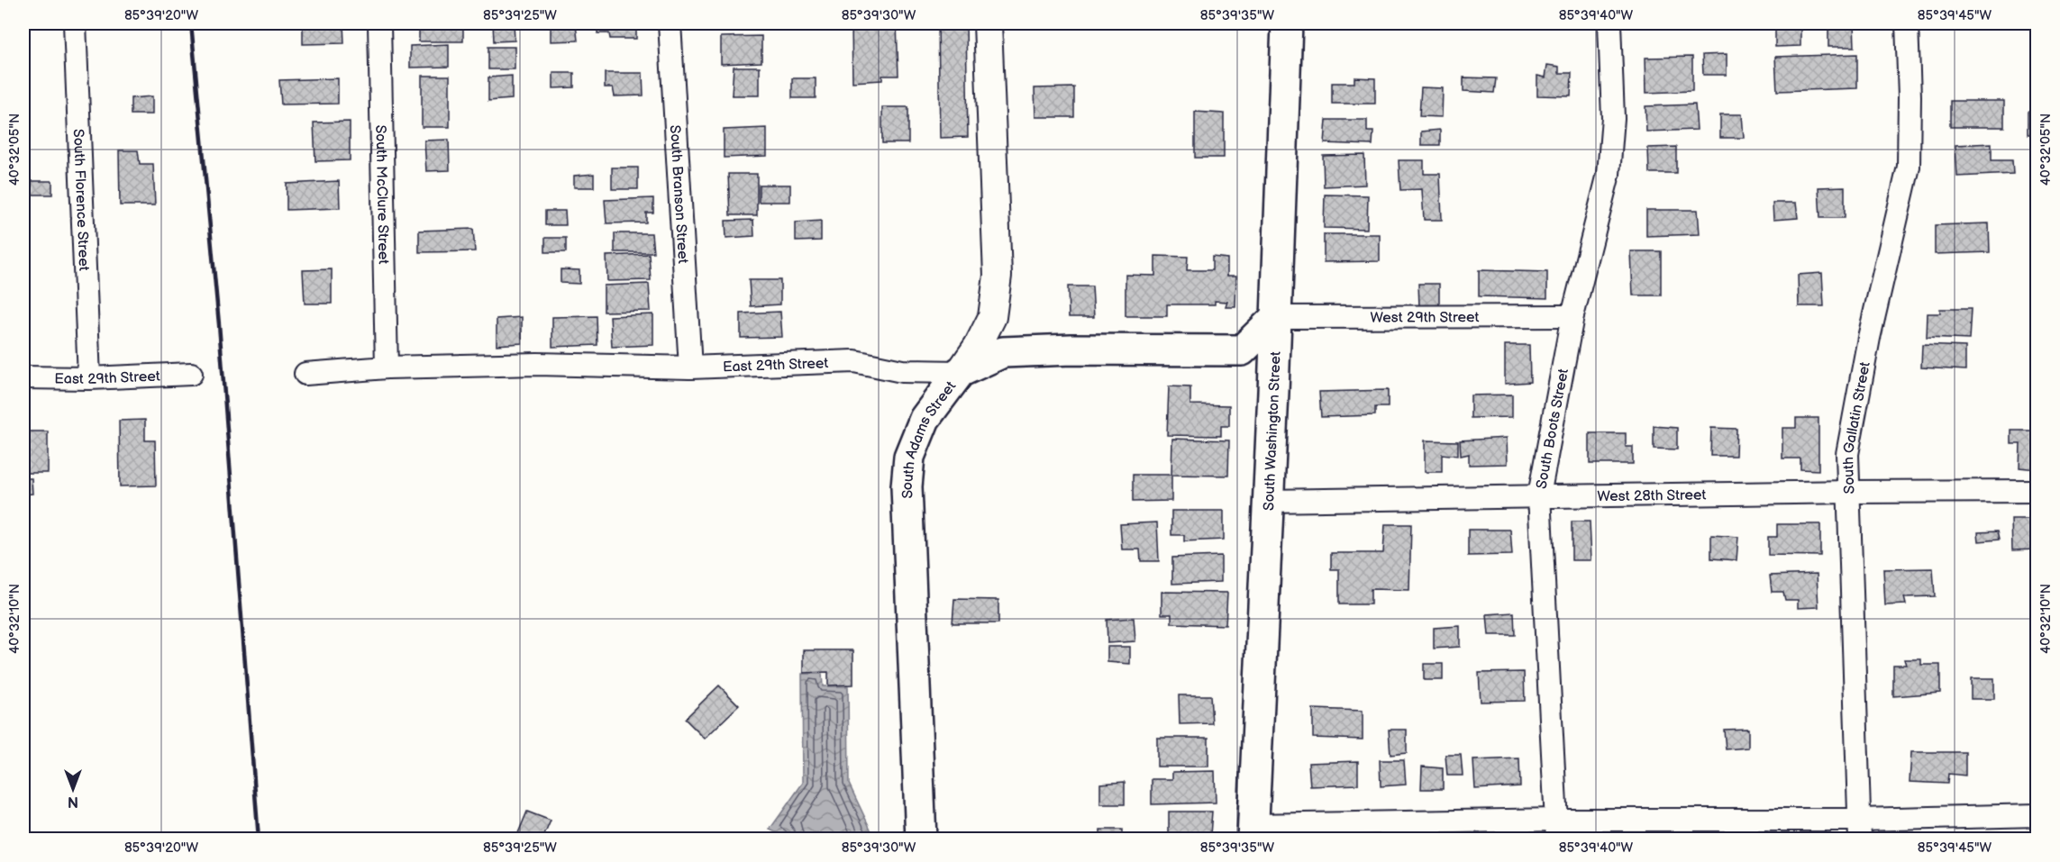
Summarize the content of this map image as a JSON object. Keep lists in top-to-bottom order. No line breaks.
{"streets":{"main road":["East 29th Street","South Washington Street","South Adams Street"],"street":["South McClure Street","South Branson Street","South Florence Street","West 29th Street","South Boots Street","South Gallatin Street","West 28th Street"]},"crossings":[["South McClure Street","East 29th Street"],["South Branson Street","East 29th Street"],["South Florence Street","East 29th Street"],["West 29th Street","South Boots Street"],["West 29th Street","South Washington Street"],["East 29th Street","South Adams Street"],["South Boots Street","West 28th Street"],["South Gallatin Street","West 28th Street"],["South Washington Street","West 28th Street"]],"north":"bottom","coordinates":["85°39'20\"W","85°39'25\"W","85°39'30\"W","85°39'35\"W","85°39'40\"W","85°39'45\"W","40°32'05\"N","40°32'10\"N"]}
